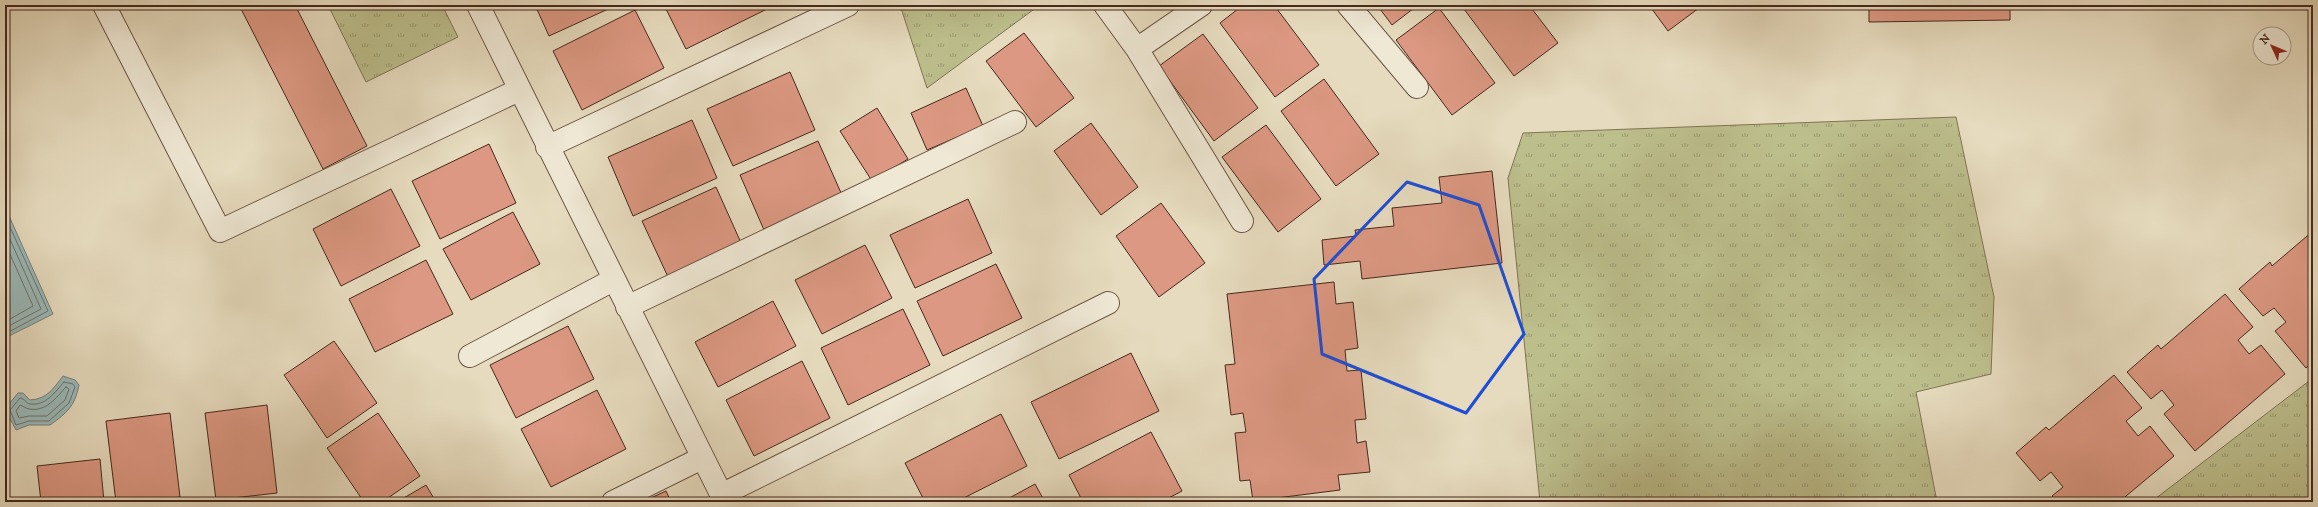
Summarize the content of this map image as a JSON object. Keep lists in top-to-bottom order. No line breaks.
{"north":"top left"}
